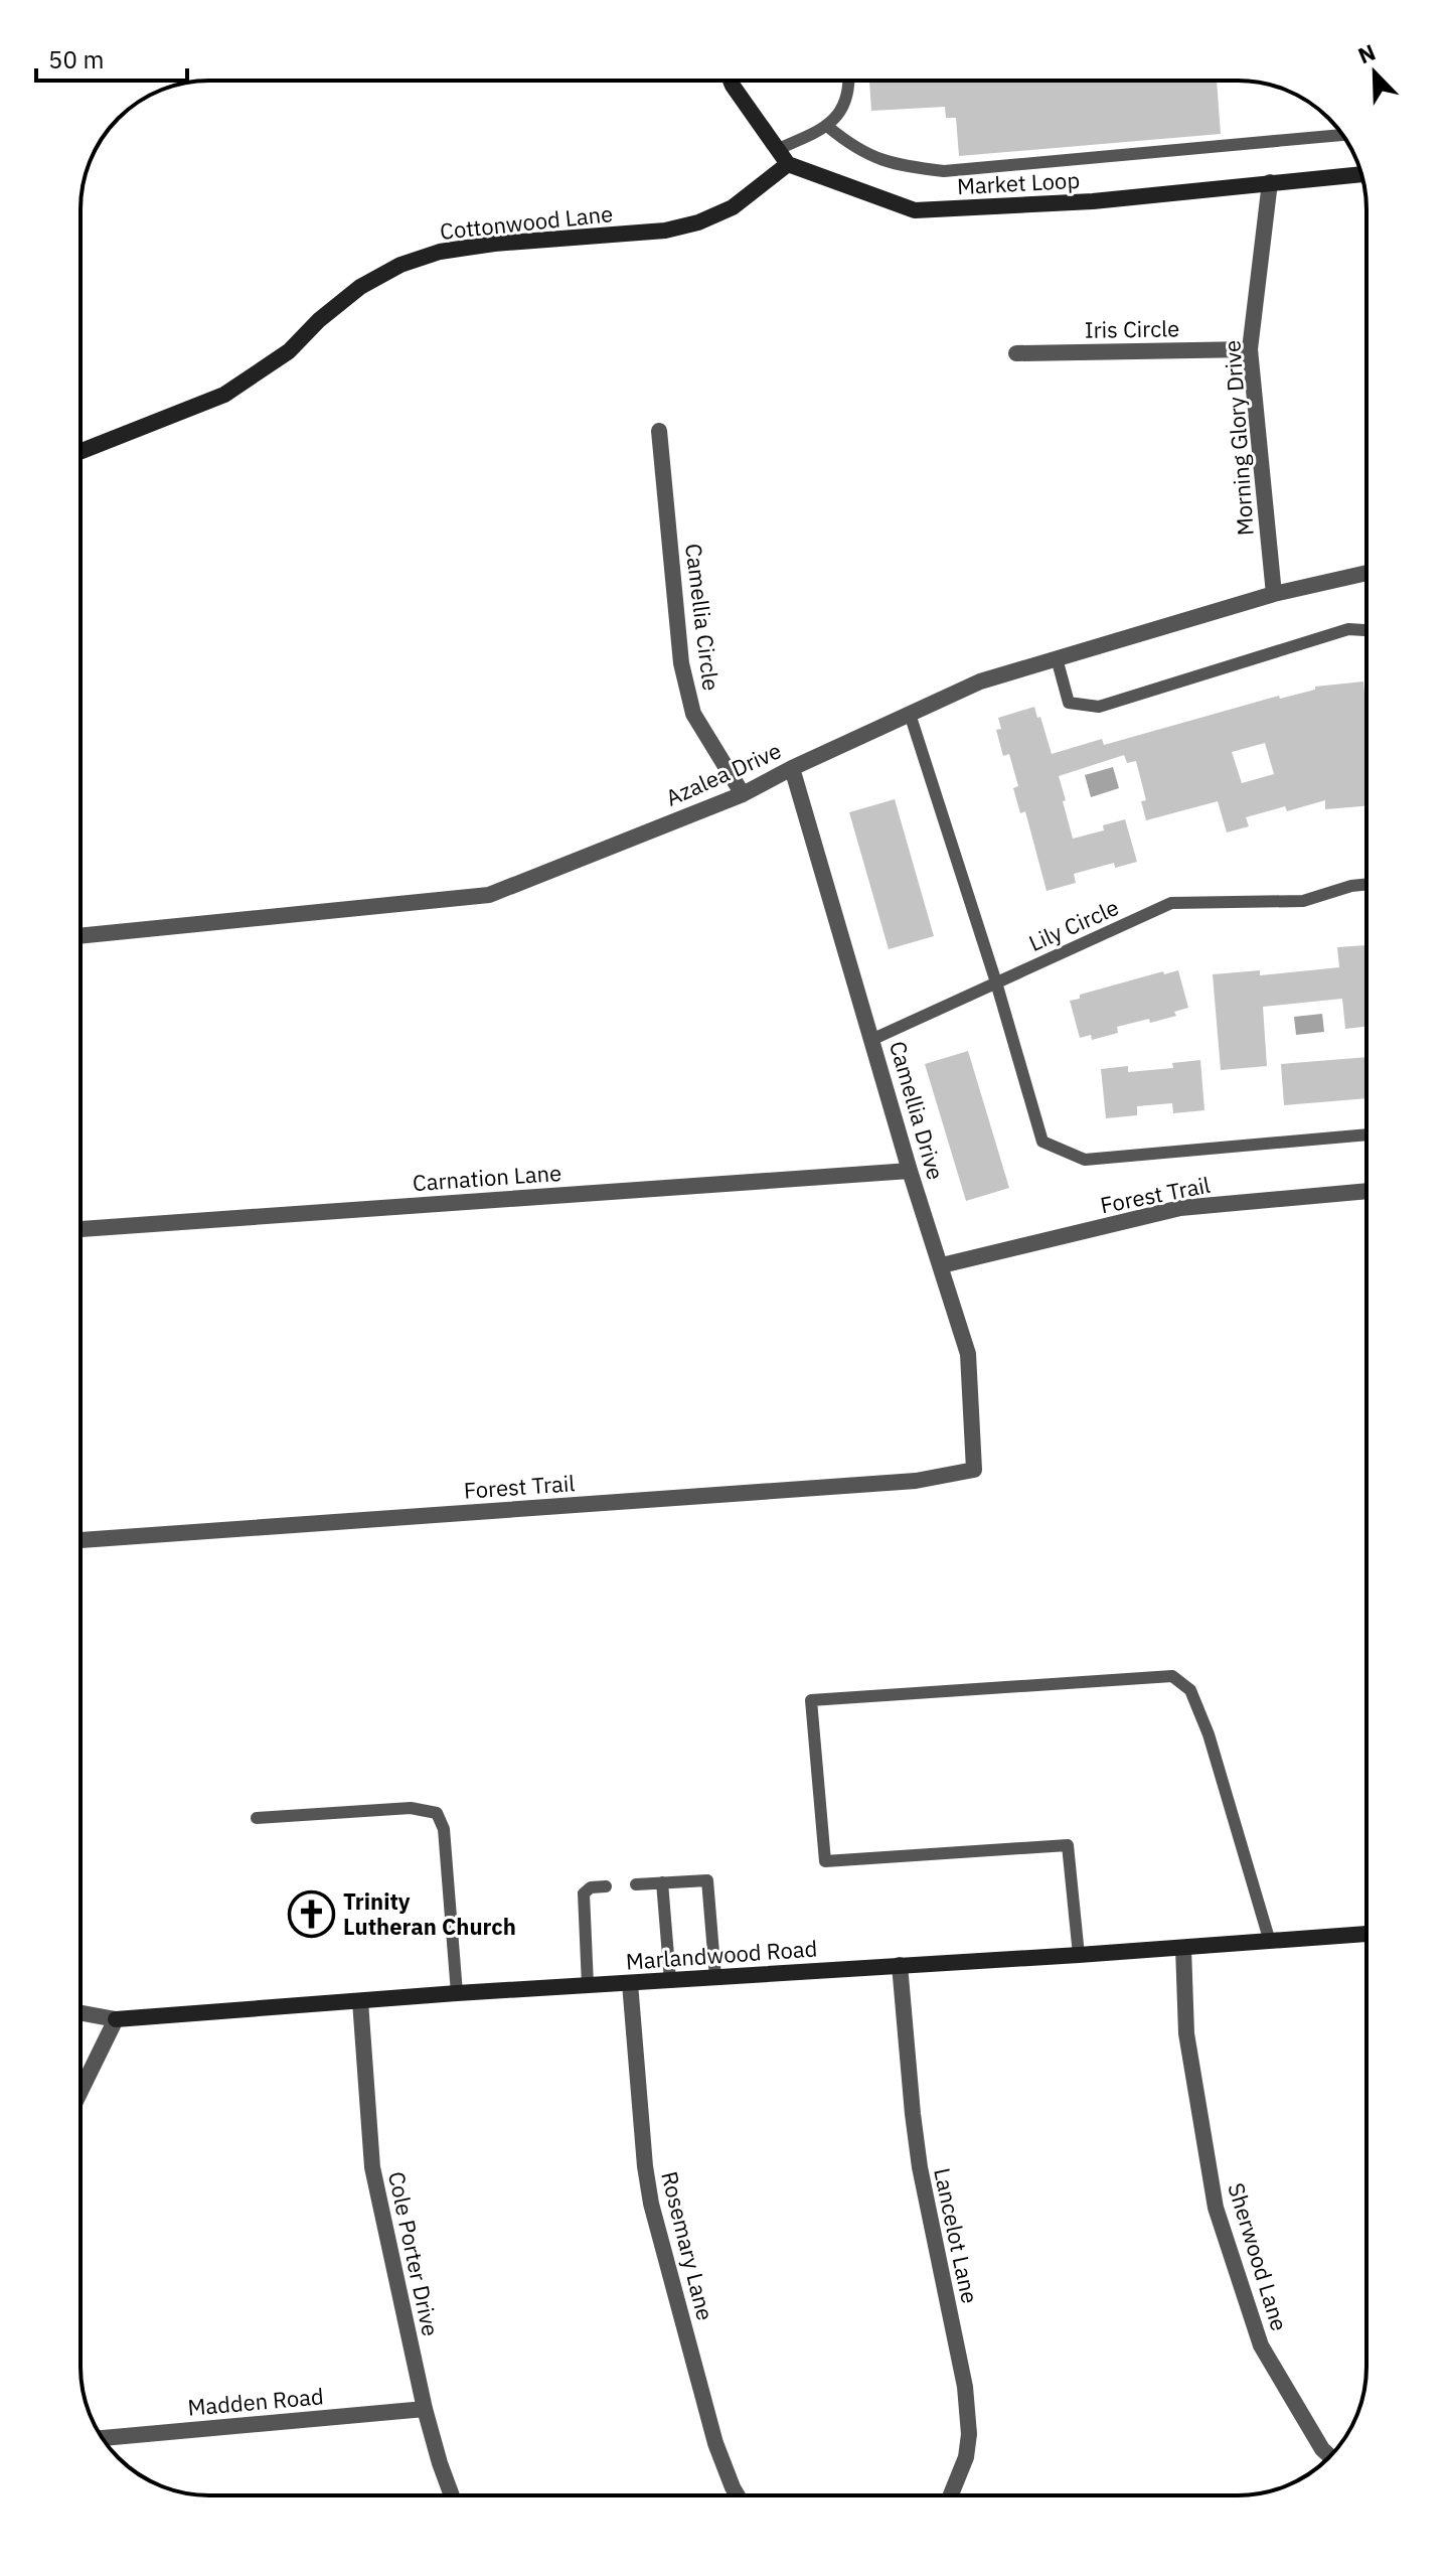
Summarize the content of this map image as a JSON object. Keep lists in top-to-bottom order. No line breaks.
{"streets":{"street":["Market Loop","Cottonwood Lane","Iris Circle","Morning Glory Drive","Camellia Circle","Azalea Drive","Camellia Drive","Carnation Lane","Forest Trail","Marlandwood Road","Lancelot Lane","Rosemary Lane","Cole Porter Drive","Sherwood Lane","Madden Road"],"lane":["Lily Circle"]},"crossings":[["Market Loop","Cottonwood Lane"],["Market Loop","Morning Glory Drive"],["Iris Circle","Morning Glory Drive"],["Morning Glory Drive","Azalea Drive"],["Camellia Circle","Azalea Drive"],["Azalea Drive","Camellia Drive"],["Lily Circle","Camellia Drive"],["Camellia Drive","Carnation Lane"],["Camellia Drive","Forest Trail"],["Marlandwood Road","Lancelot Lane"],["Marlandwood Road","Rosemary Lane"],["Marlandwood Road","Cole Porter Drive"],["Marlandwood Road","Sherwood Lane"],["Cole Porter Drive","Madden Road"]],"places":{"church":["Trinity Lutheran Church"]},"scale_bar":"50 m","north":"top left"}
